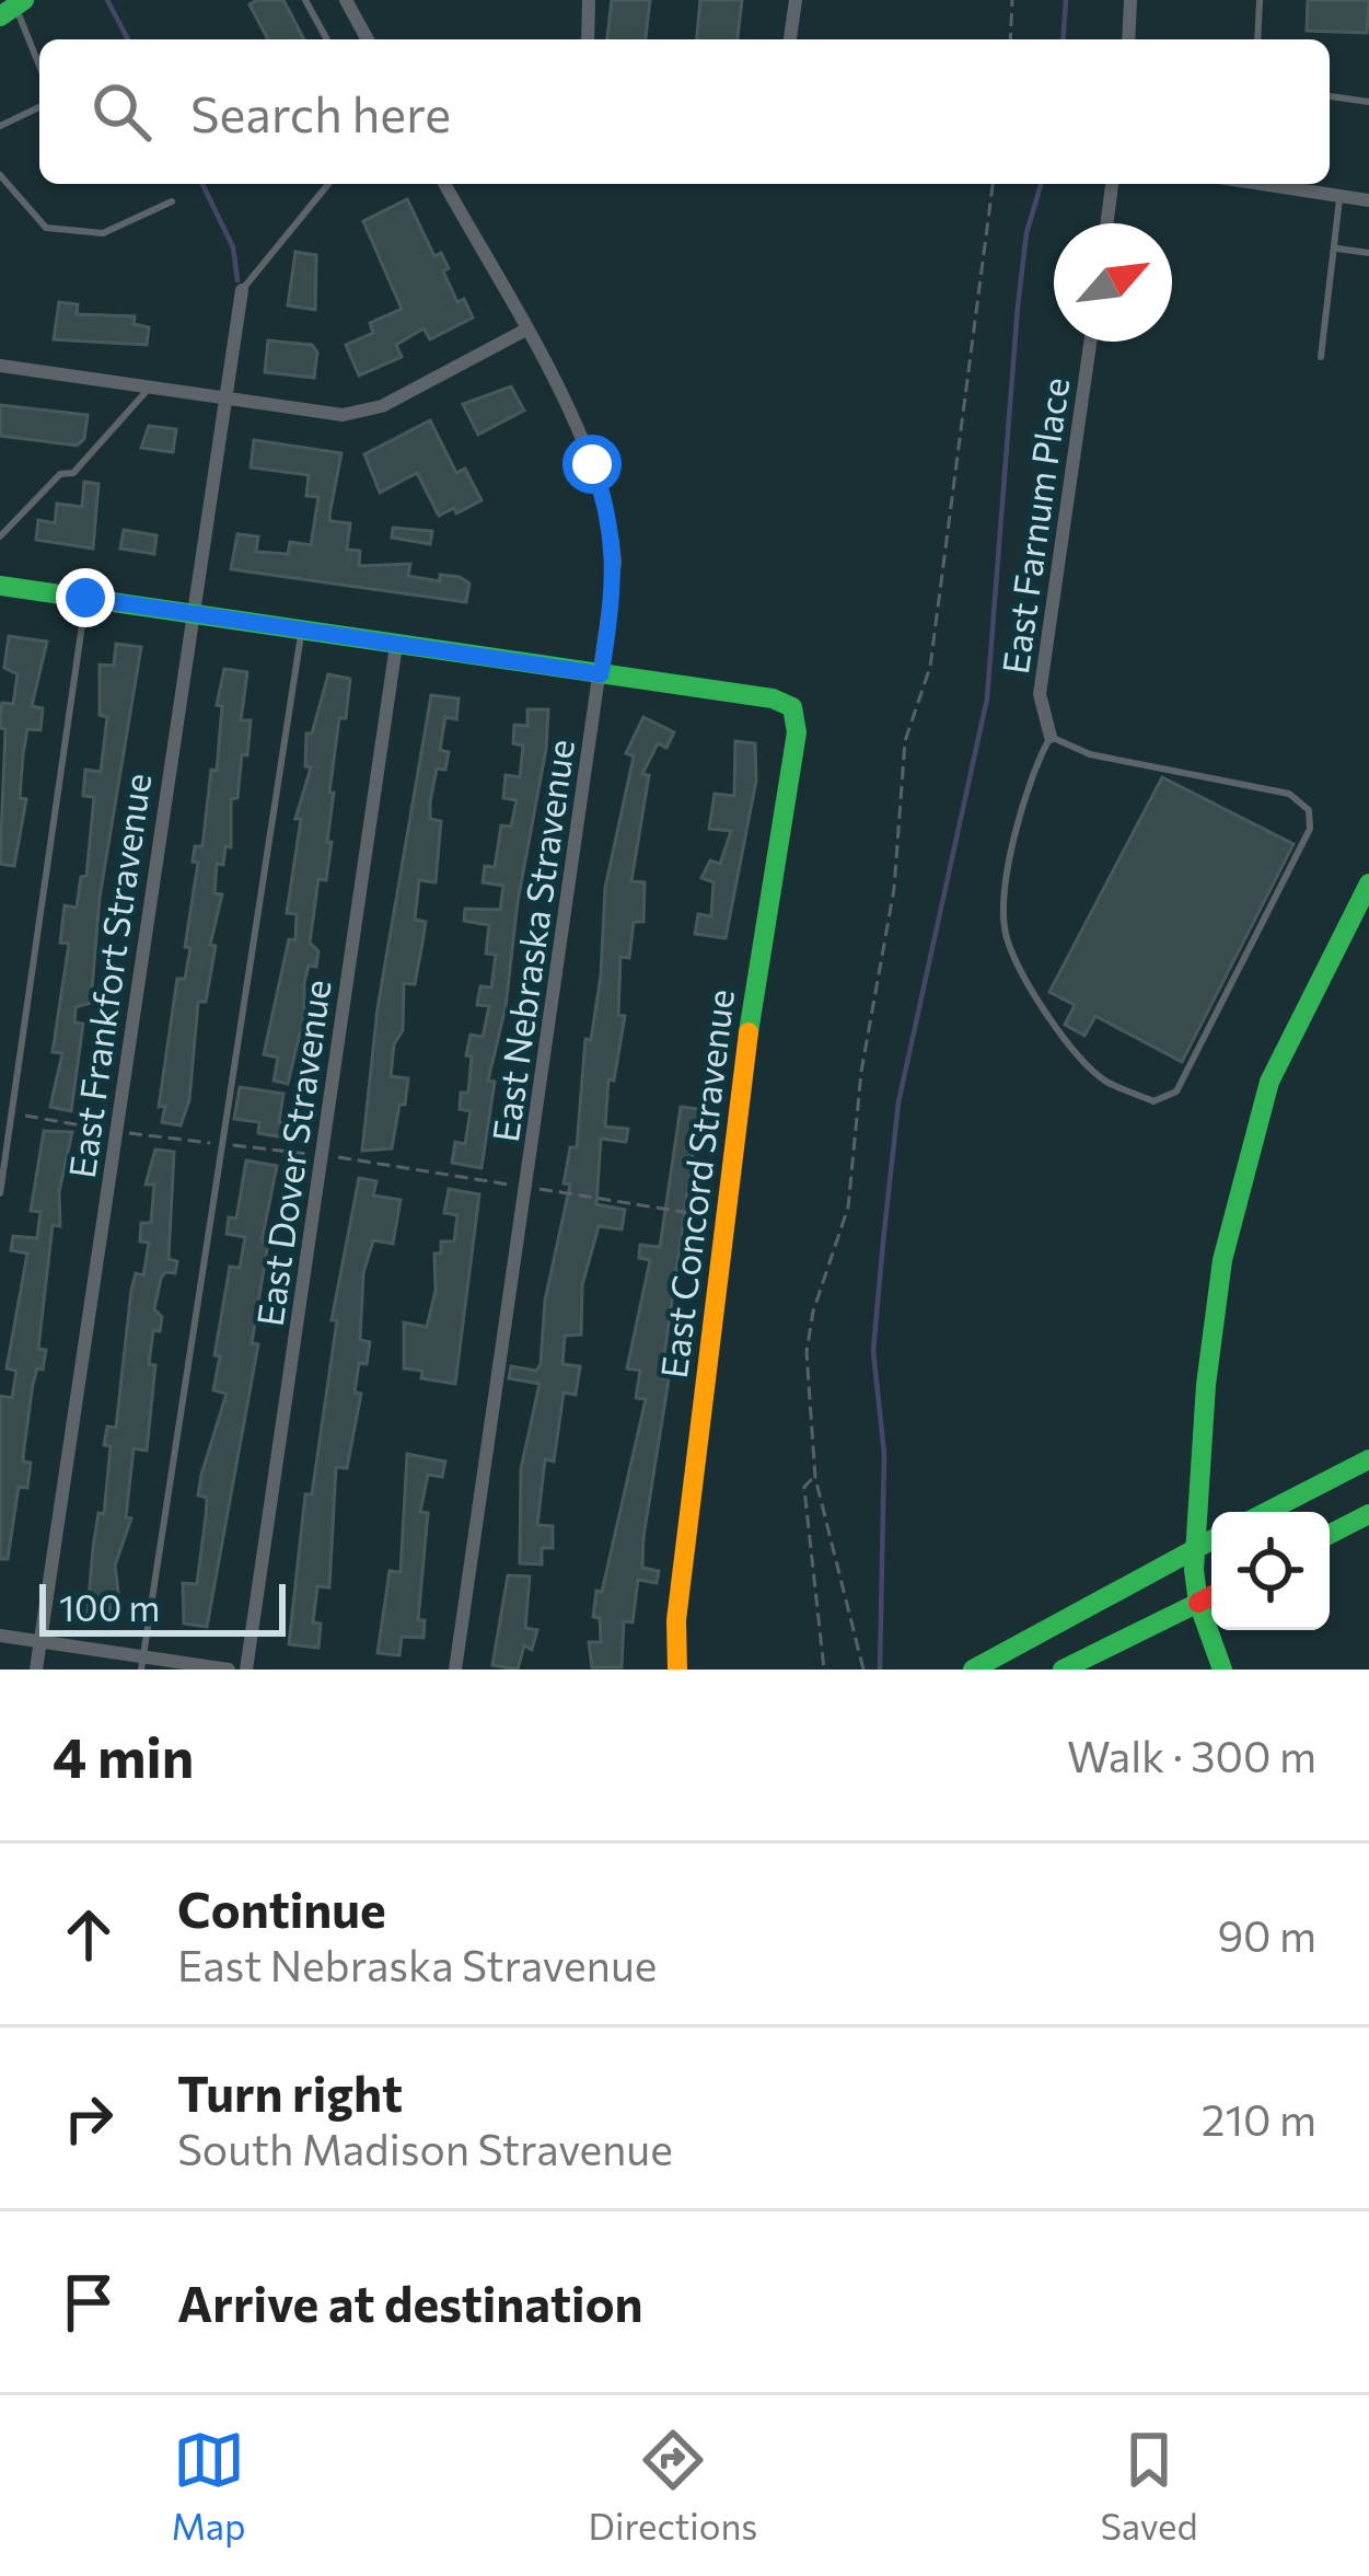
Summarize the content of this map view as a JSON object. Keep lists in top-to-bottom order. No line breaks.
{"streets":{"main road":["East Concord Stravenue"],"street":["East Farnum Place","East Nebraska Stravenue","East Frankfort Stravenue","East Dover Stravenue"]},"crossings":[["East Nebraska Stravenue","East Concord Stravenue"]],"scale_bar":"100 m","north":"top right","page":{"search":"Search here","scale":"100 m","heading":["4 min","Walk · 300 m"],"list":[["Continue","East Nebraska Stravenue","90 m"],["Turn right","South Madison Stravenue","210 m"],"Arrive at destination"],"nav":["Map","Directions","Saved"]}}
